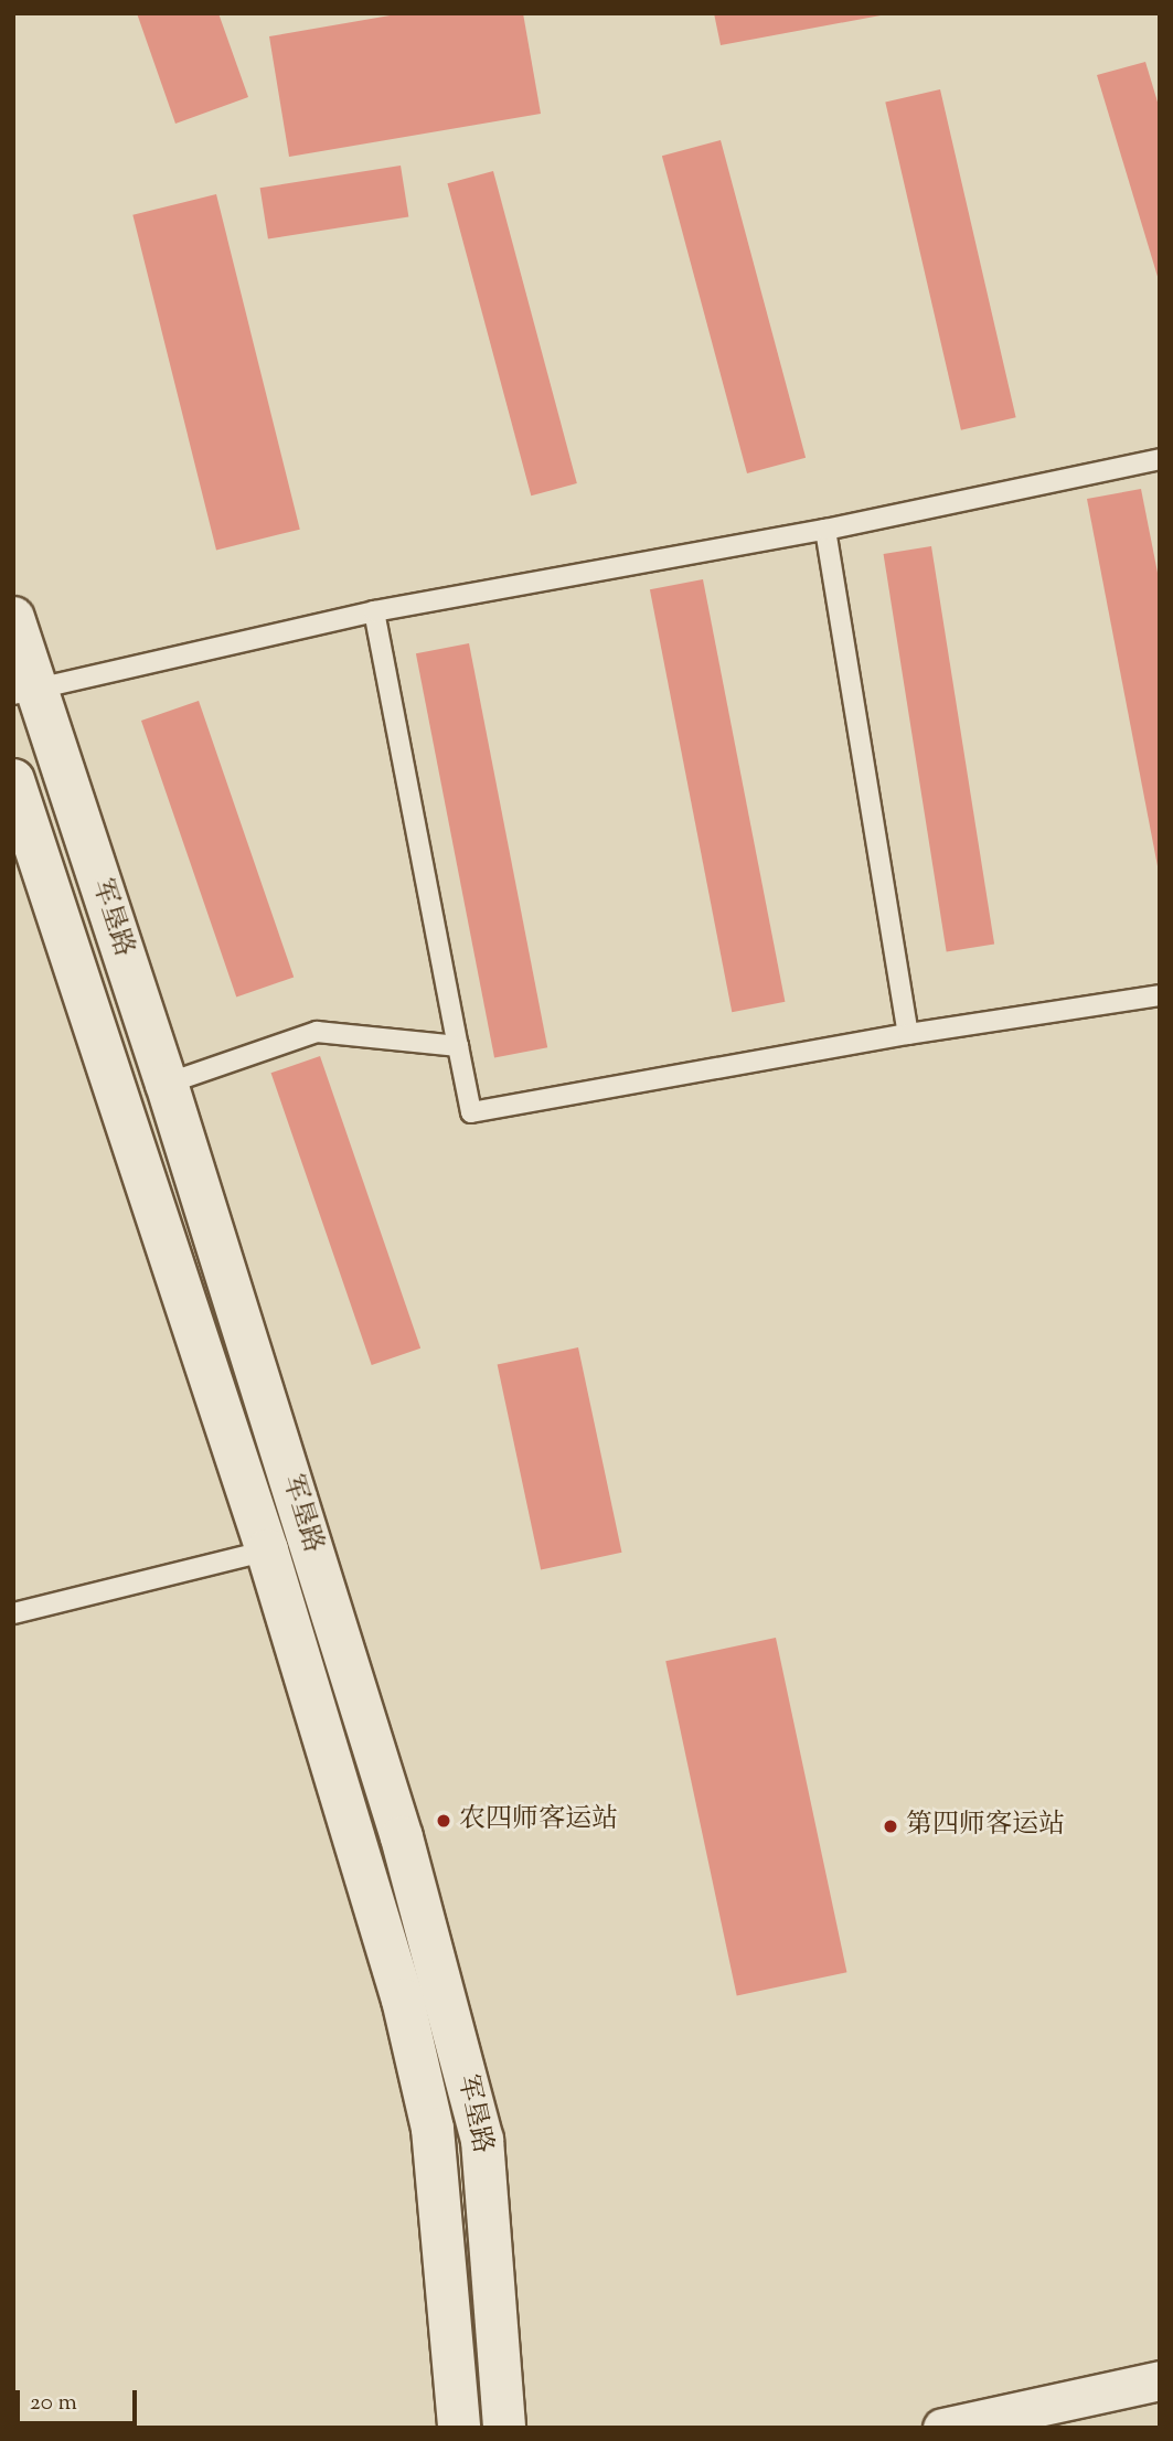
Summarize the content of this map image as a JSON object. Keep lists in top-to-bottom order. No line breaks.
{"streets":{"street":["军垦路"]},"places":["农四师客运站","第四师客运站"],"scale_bar":"20 m"}
